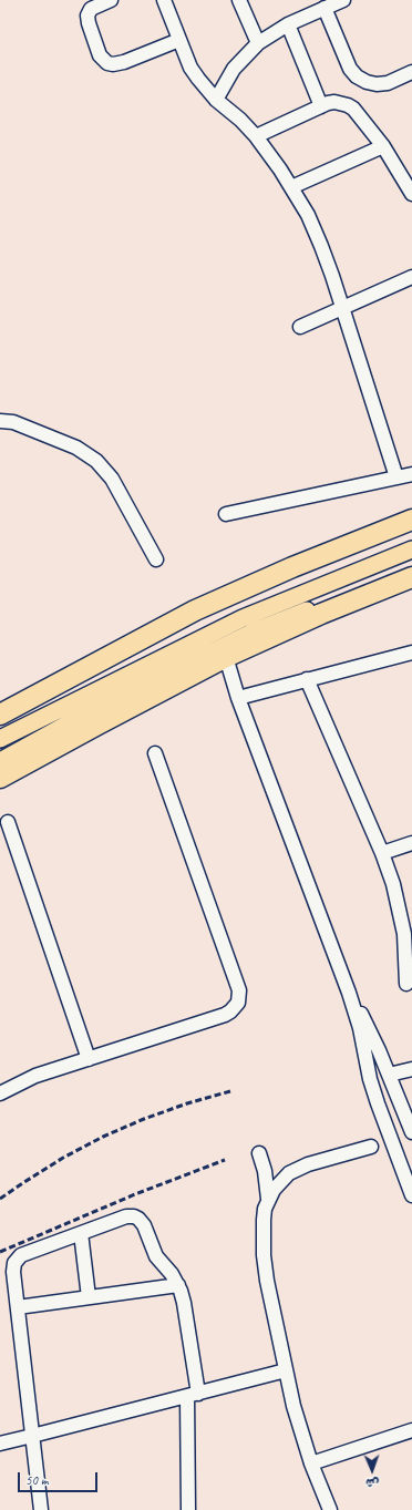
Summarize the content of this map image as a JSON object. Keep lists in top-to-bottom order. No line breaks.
{"scale_bar":"50 m","north":"bottom"}
